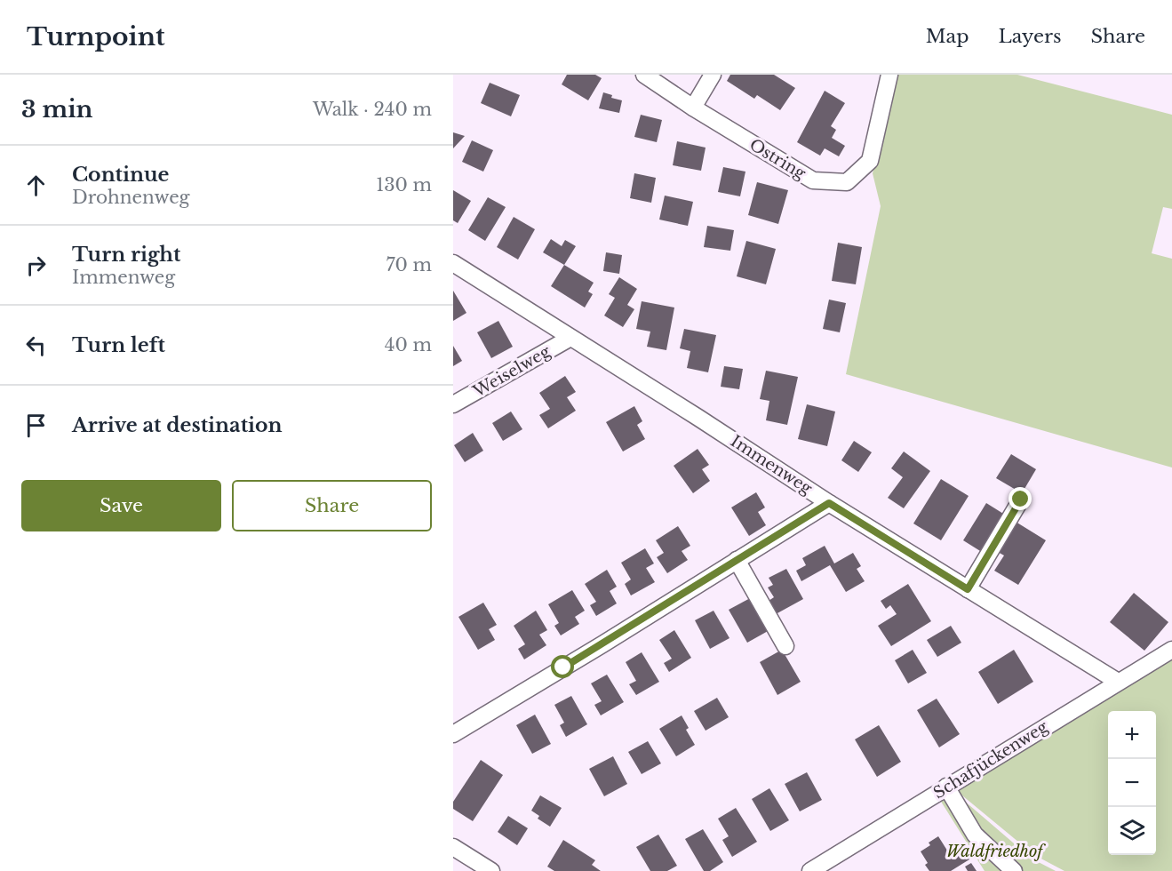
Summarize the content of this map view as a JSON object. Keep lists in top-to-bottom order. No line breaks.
{"streets":{"street":["Ostring","Weiselweg","Immenweg","Schafjückenweg"]},"crossings":[["Weiselweg","Immenweg"],["Immenweg","Schafjückenweg"]],"parks":["Waldfriedhof"],"page":{"header":"Turnpoint","nav":["Map","Layers","Share"],"heading":["3 min","Walk · 240 m"],"list":[["Continue","Drohnenweg","130 m"],["Turn right","Immenweg","70 m"],["Turn left","40 m"],"Arrive at destination"],"buttons":["Save","Share"],"map_buttons":["+","−"]}}
